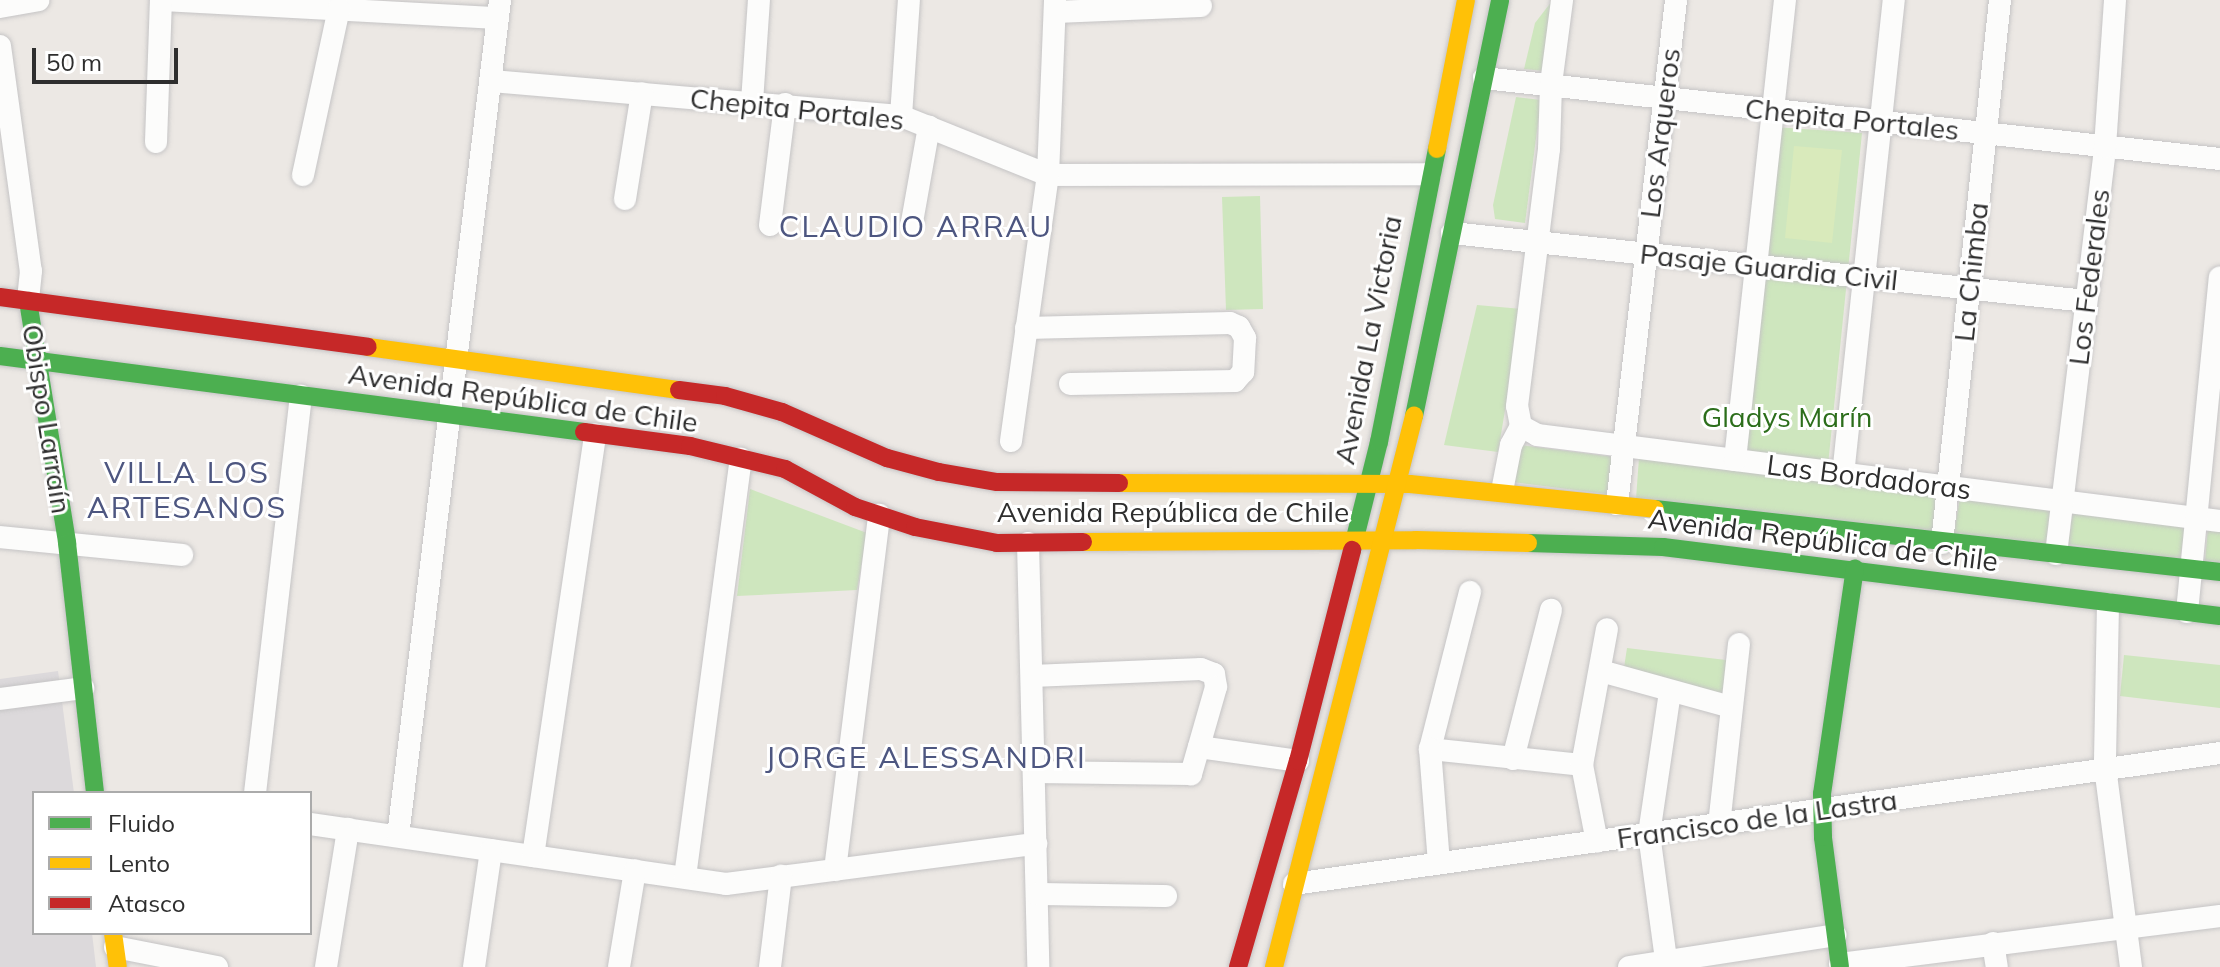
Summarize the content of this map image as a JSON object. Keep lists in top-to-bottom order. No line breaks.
{"streets":{"main road":["Avenida La Victoria","Avenida República de Chile","Obispo Larraín"],"street":["Chepita Portales","Los Arqueros","Pasaje Guardia Civil","La Chimba","Los Federales","Las Bordadoras","Francisco de la Lastra"]},"crossings":[["Chepita Portales","Los Arqueros"],["Chepita Portales","La Chimba"],["Chepita Portales","Los Federales"],["Chepita Portales","Avenida La Victoria"],["Los Arqueros","Pasaje Guardia Civil"],["Los Arqueros","Avenida República de Chile"],["Los Arqueros","Las Bordadoras"],["Pasaje Guardia Civil","La Chimba"],["Pasaje Guardia Civil","Los Federales"],["Pasaje Guardia Civil","Avenida La Victoria"],["La Chimba","Avenida República de Chile"],["La Chimba","Las Bordadoras"],["Los Federales","Avenida República de Chile"],["Los Federales","Las Bordadoras"],["Avenida La Victoria","Avenida República de Chile"],["Avenida La Victoria","Francisco de la Lastra"],["Avenida República de Chile","Obispo Larraín"]],"districts":["CLAUDIO ARRAU","VILLA LOS ARTESANOS","JORGE ALESSANDRI"],"parks":["Gladys Marín"],"legend":["Fluido","Lento","Atasco"],"scale_bar":"50 m"}
